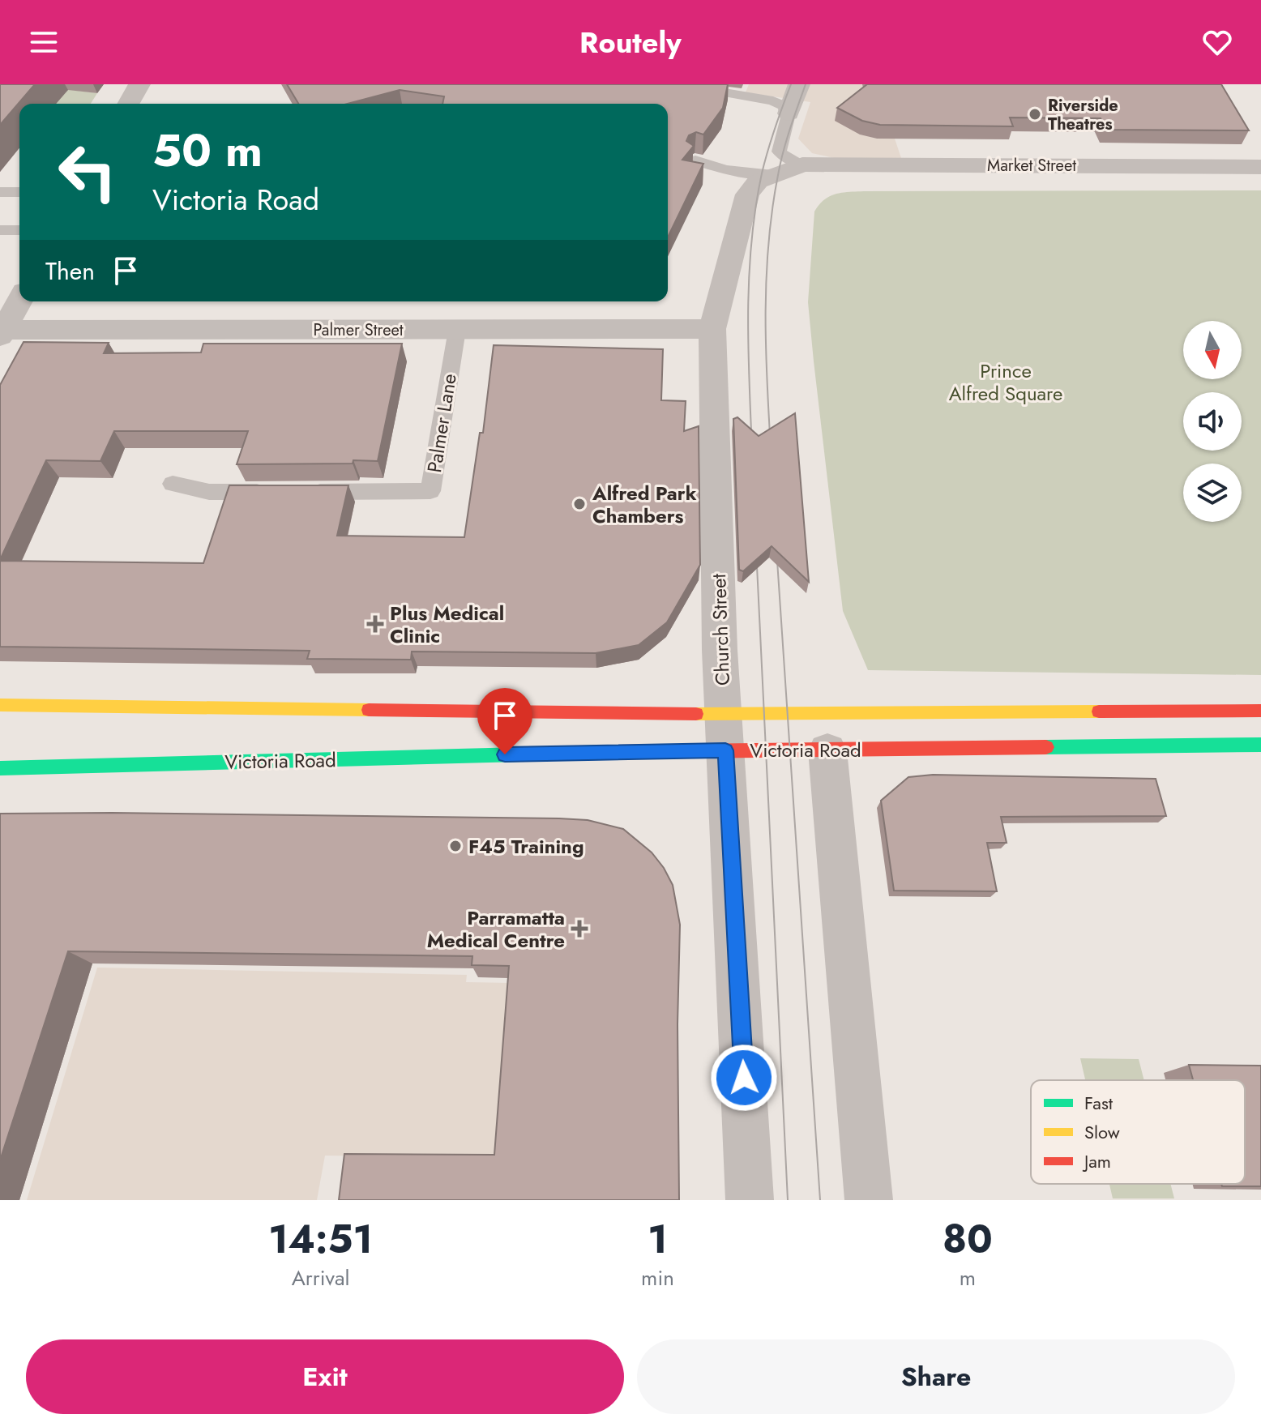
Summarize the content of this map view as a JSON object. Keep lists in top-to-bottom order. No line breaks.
{"streets":{"main road":["Victoria Road"],"street":["Market Street","Palmer Street","Church Street"],"lane":["Palmer Lane"]},"crossings":[["Market Street","Church Street"],["Palmer Street","Palmer Lane"],["Palmer Street","Church Street"],["Church Street","Victoria Road"]],"parks":["Prince Alfred Square"],"places":{"other":["Riverside Theatres","Alfred Park Chambers","F45 Training"],"health":["Plus Medical Clinic","Parramatta Medical Centre"]},"legend":["Fast","Slow","Jam"],"north":"bottom","page":{"header":"Routely","turn":["50 m","Victoria Road"],"then":"Then","eta":["14:51","Arrival","1","min","80","m"],"buttons":["Exit","Share"]}}
